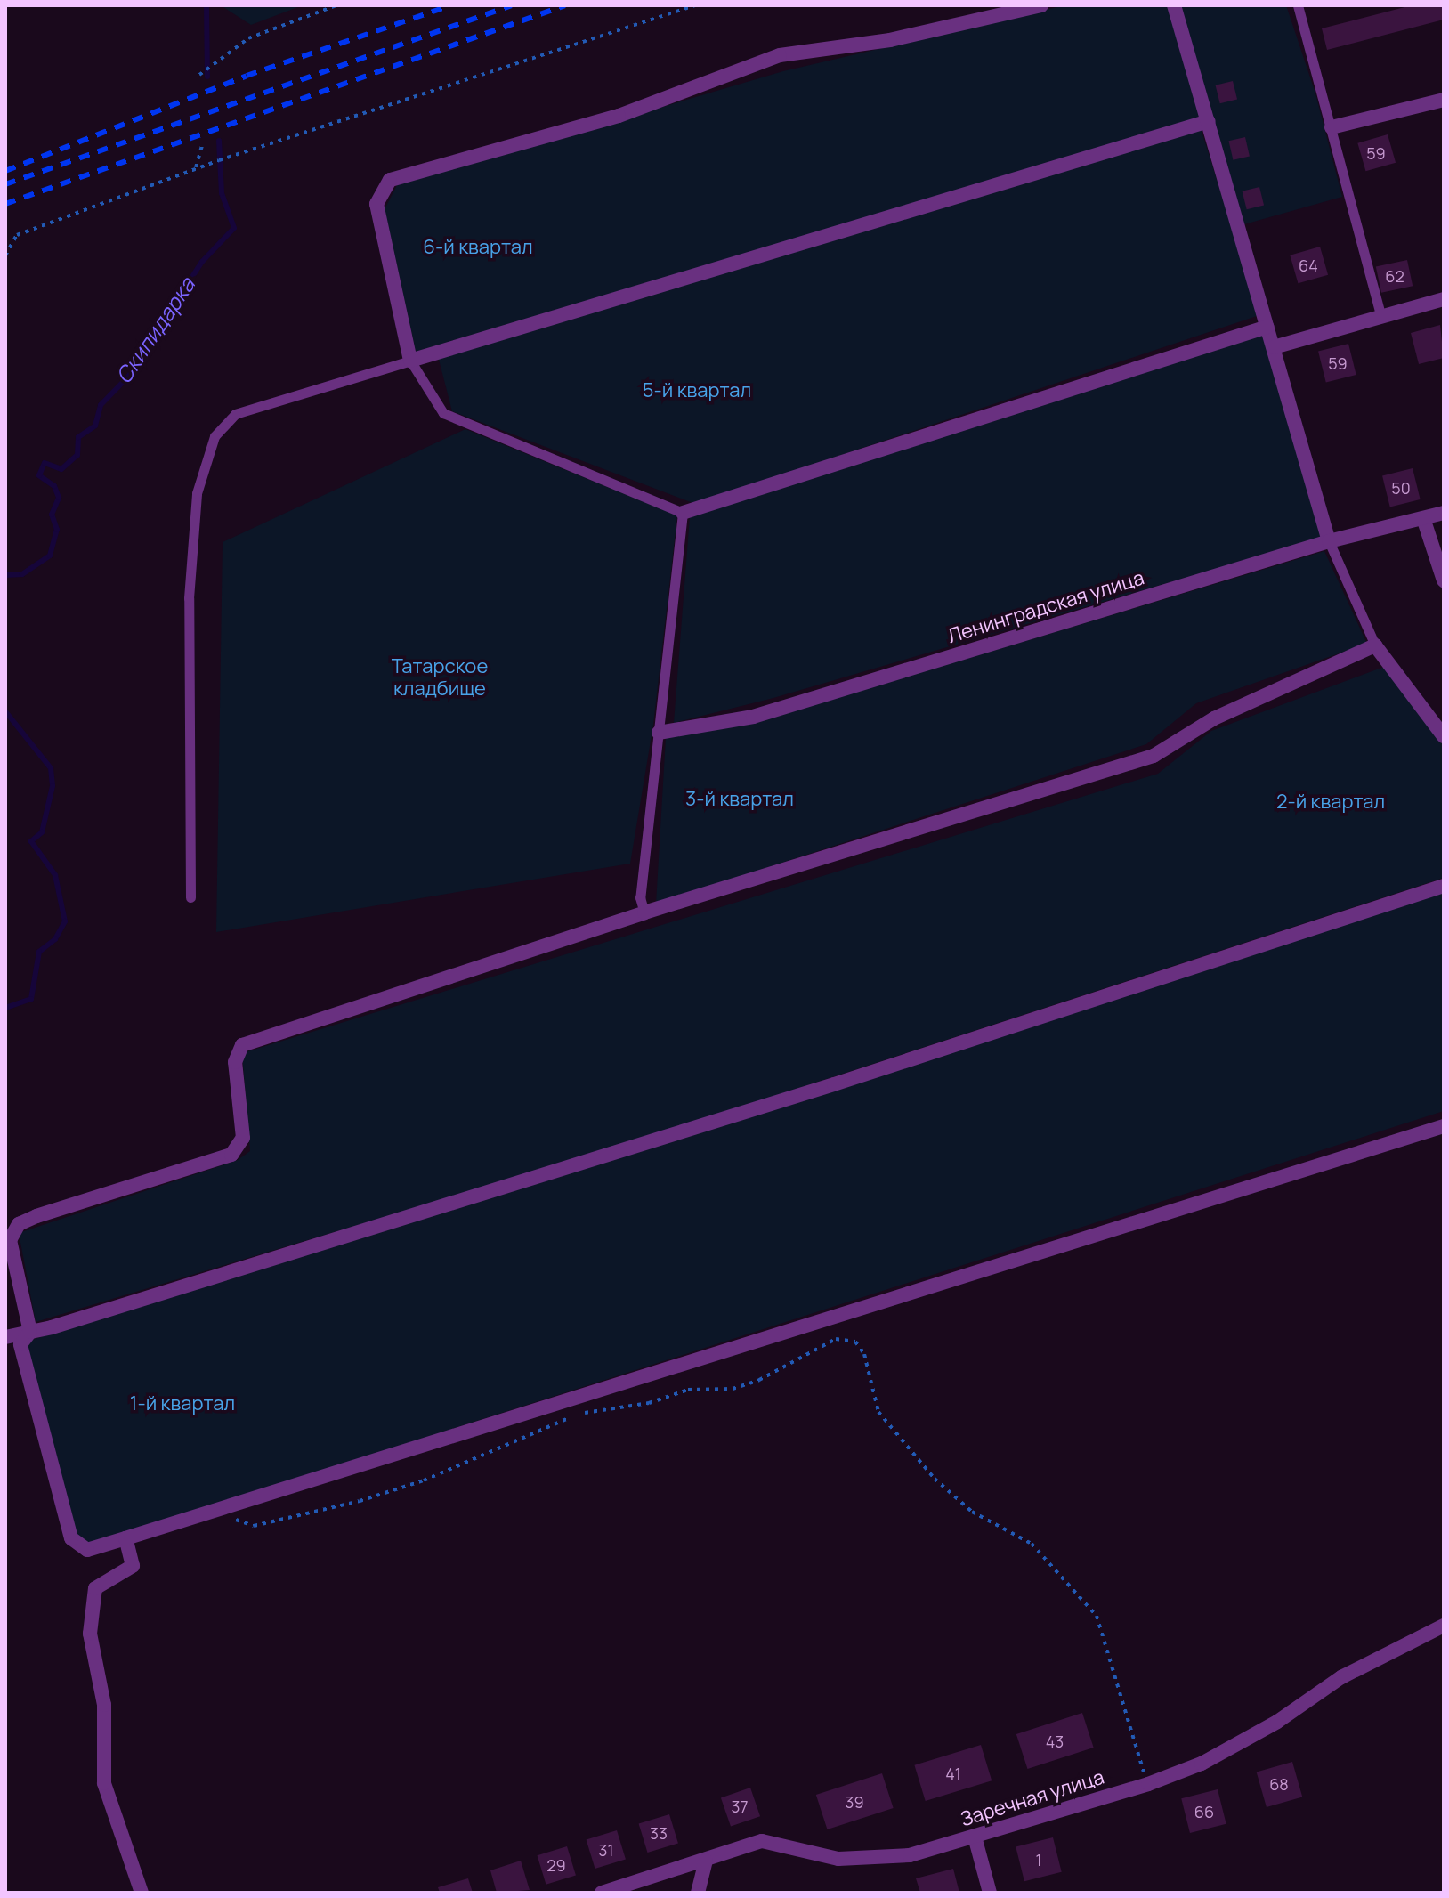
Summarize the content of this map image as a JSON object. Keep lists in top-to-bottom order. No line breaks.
{"streets":{"street":["Ленинградская улица","Заречная улица"]},"water":["Скипидарка"],"parks":["6-й квартал","5-й квартал","Татарское кладбище","3-й квартал","2-й квартал","1-й квартал"],"house_numbers":["59","64","62","59","50","43","41","68","39","37","66","33","31","1","29"]}
